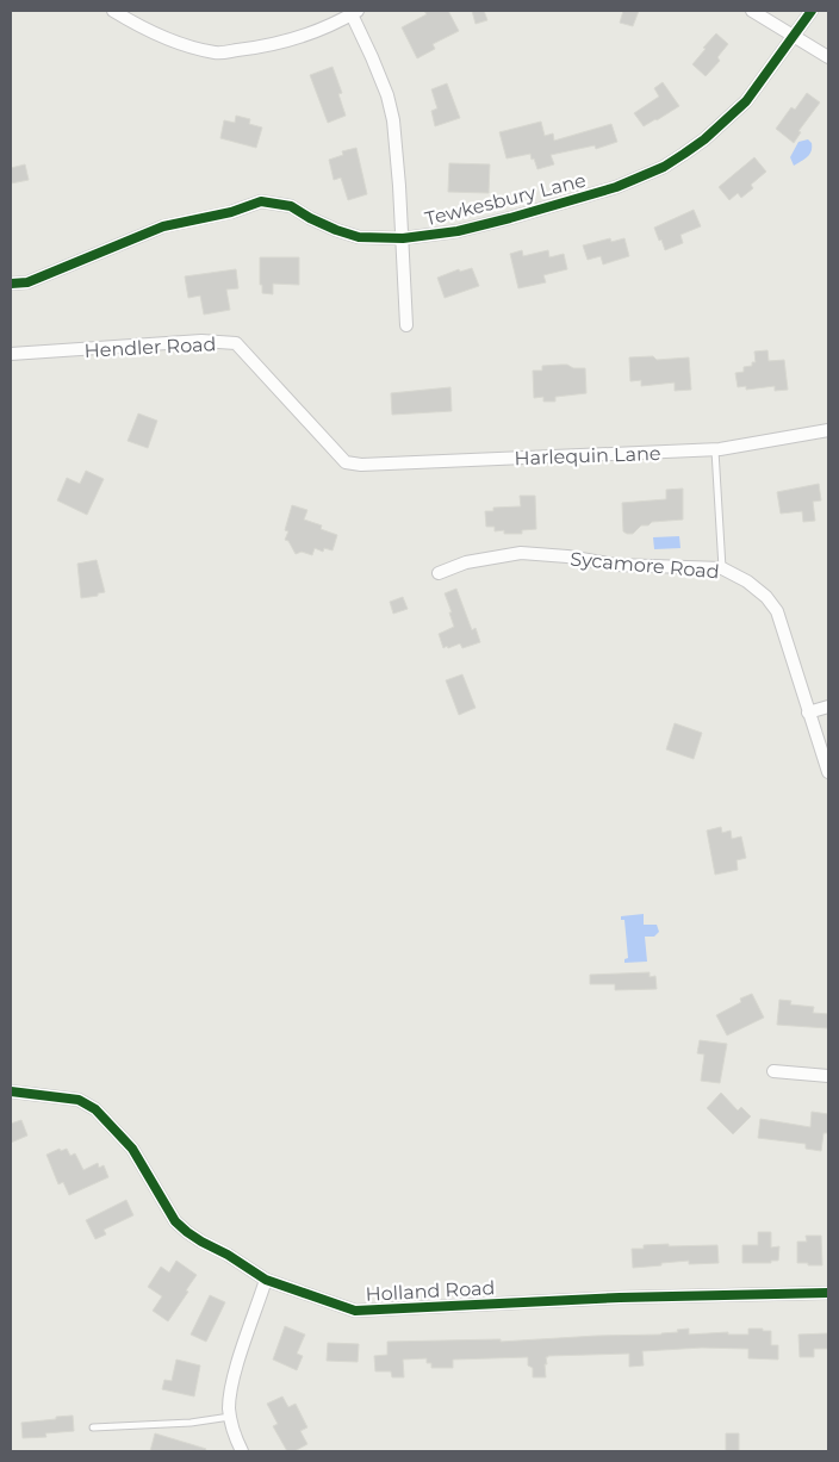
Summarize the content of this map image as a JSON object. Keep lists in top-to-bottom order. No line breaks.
{"streets":{"street":["Tewkesbury Lane","Hendler Road","Harlequin Lane","Sycamore Road","Holland Road"]},"crossings":[["Hendler Road","Harlequin Lane"]]}
